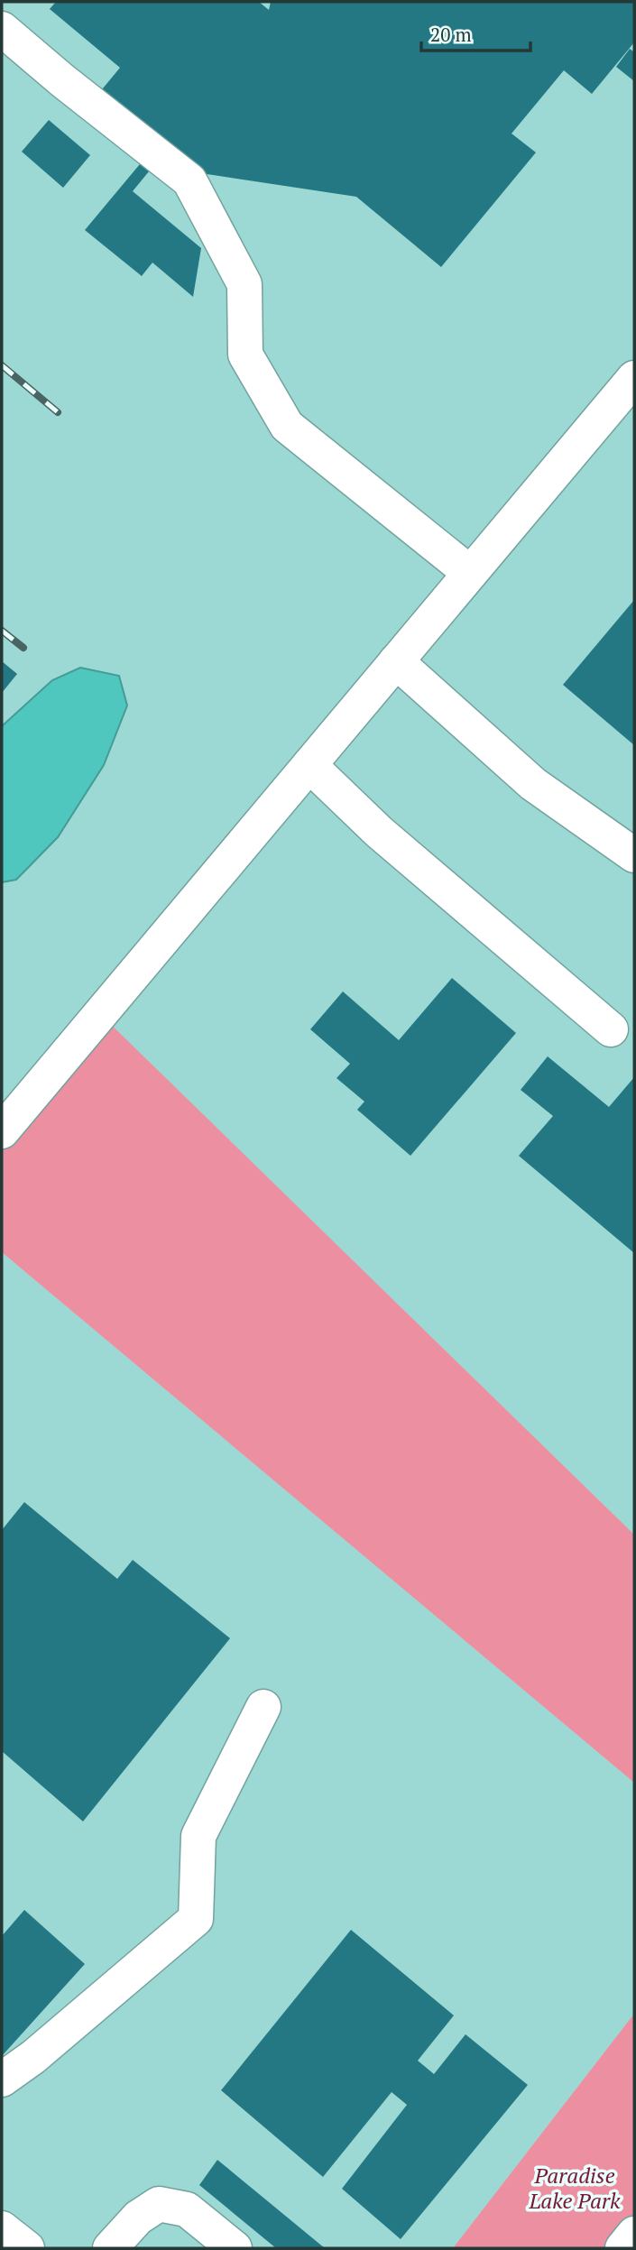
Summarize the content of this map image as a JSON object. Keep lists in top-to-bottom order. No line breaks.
{"parks":["Paradise Lake Park"],"scale_bar":"20 m"}
